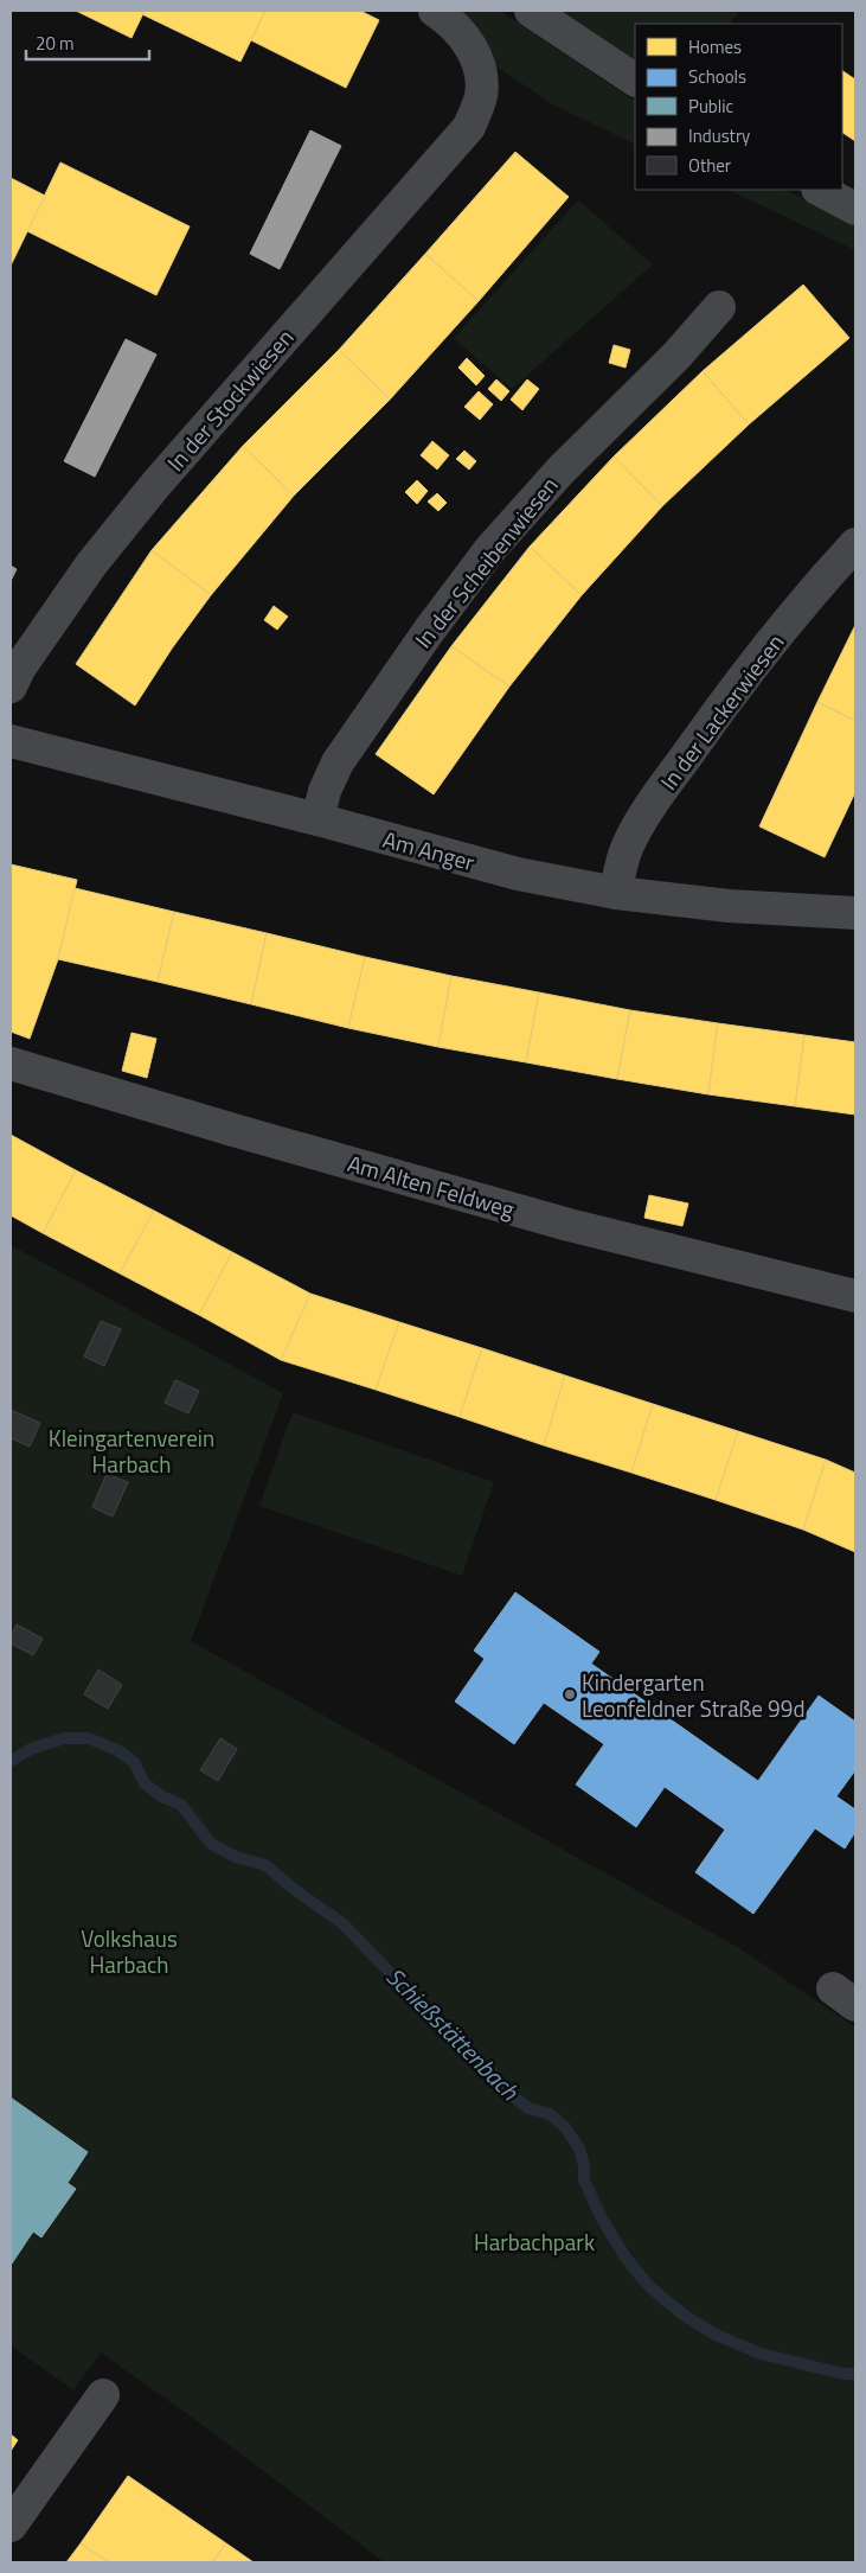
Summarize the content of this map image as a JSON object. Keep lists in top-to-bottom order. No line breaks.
{"streets":{"street":["In der Stockwiesen","In der Scheibenwiesen","In der Lackerwiesen","Am Anger","Am Alten Feldweg"]},"crossings":[["In der Scheibenwiesen","Am Anger"],["In der Lackerwiesen","Am Anger"]],"water":["Schießstättenbach"],"parks":["Kleingartenverein Harbach","Volkshaus Harbach","Harbachpark"],"places":["Kindergarten Leonfeldner Straße 99d"],"legend":["Homes","Schools","Public","Industry","Other"],"scale_bar":"20 m"}
